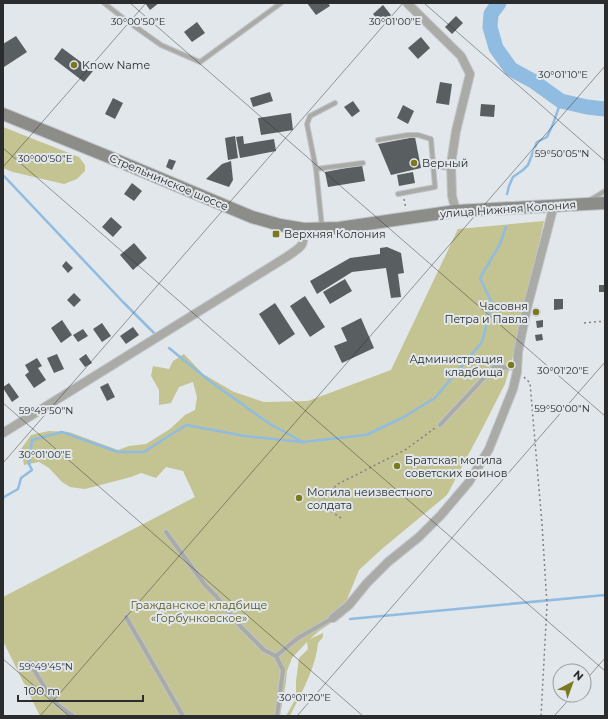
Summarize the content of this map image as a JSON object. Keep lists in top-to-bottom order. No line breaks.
{"streets":{"main road":["Стрельнинское шоссе","улица Нижняя Колония"]},"crossings":[["Стрельнинское шоссе","улица Нижняя Колония"]],"parks":["Гражданское кладбище «Горбунковское»"],"places":{"other":["Know Name","Верный","Часовня Петра и Павла","Администрация кладбища","Братская могила советских воинов","Могила неизвестного солдата"],"transit":["Верхняя Колония"]},"scale_bar":"100 m","north":"top right","coordinates":["30°00'50\"E","30°01'00\"E","30°01'10\"E","59°50'05\"N","30°01'20\"E","59°50'00\"N","59°49'50\"N","59°49'45\"N"]}
